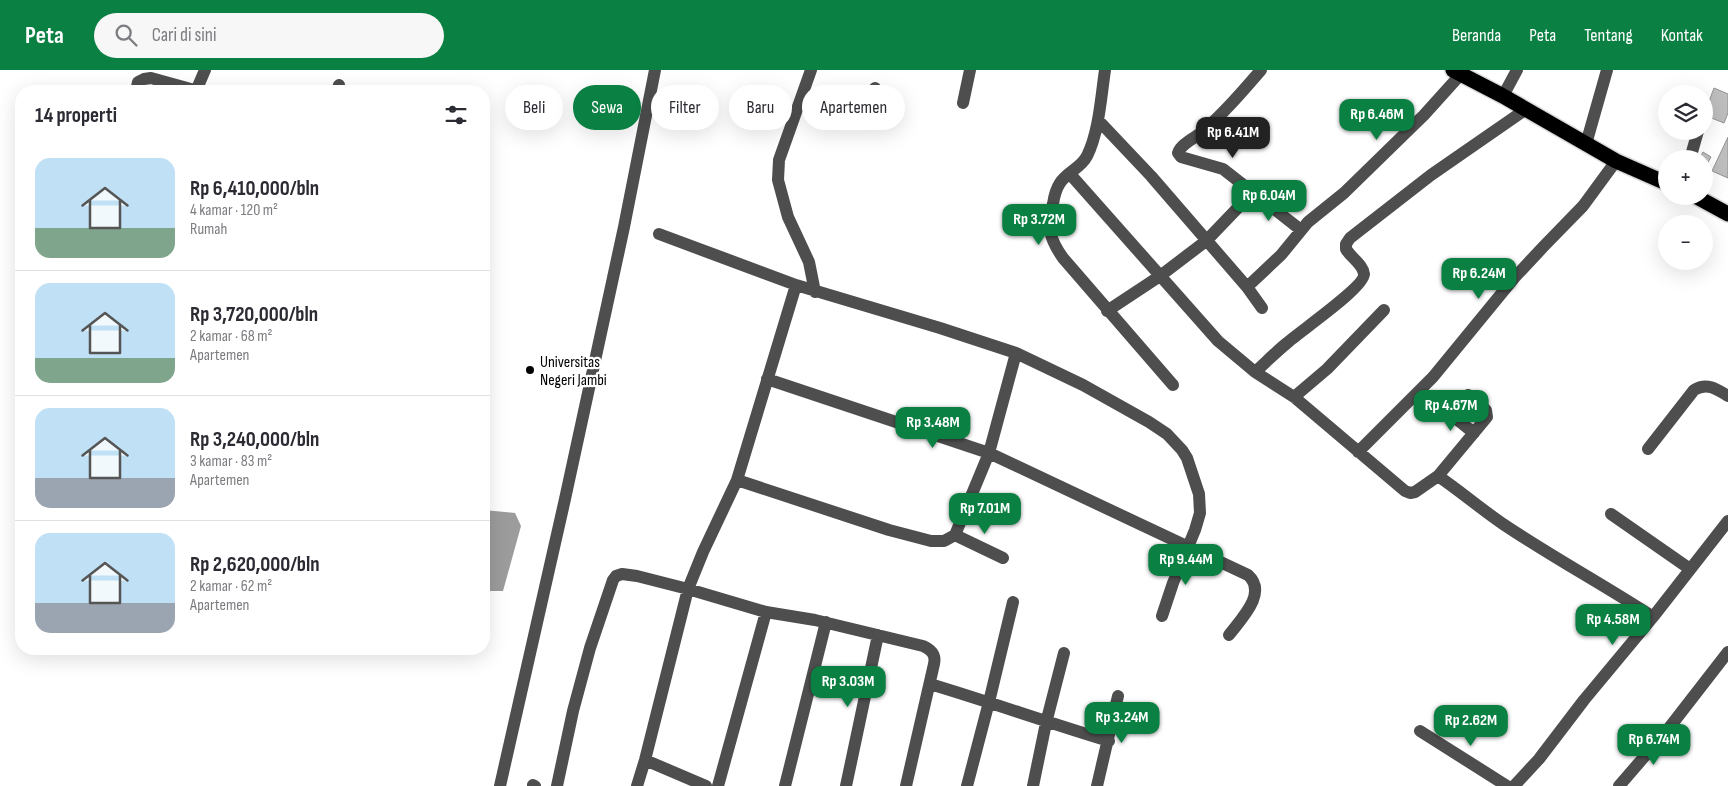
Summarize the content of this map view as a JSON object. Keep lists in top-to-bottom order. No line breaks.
{"places":["Universitas Negeri Jambi"],"page":{"header":"Peta","search":"Cari di sini","nav":["Beranda","Peta","Tentang","Kontak"],"map_buttons":["+","−"],"chip":["Beli","Sewa","Filter","Baru","Apartemen"],"heading":"14 properti","price":["Rp 6.46M","Rp 6.41M","Rp 6.04M","Rp 3.72M","Rp 6.24M","Rp 4.67M","Rp 3.48M","Rp 7.01M","Rp 9.44M","Rp 4.58M","Rp 3.03M","Rp 3.24M","Rp 2.62M","Rp 6.74M"],"list":[{"name":"Rp 6,410,000/bln","note":"4 kamar · 120 m² · Rumah"},{"name":"Rp 3,720,000/bln","note":"2 kamar · 68 m² · Apartemen"},{"name":"Rp 3,240,000/bln","note":"3 kamar · 83 m² · Apartemen"},{"name":"Rp 2,620,000/bln","note":"2 kamar · 62 m² · Apartemen"}]}}
